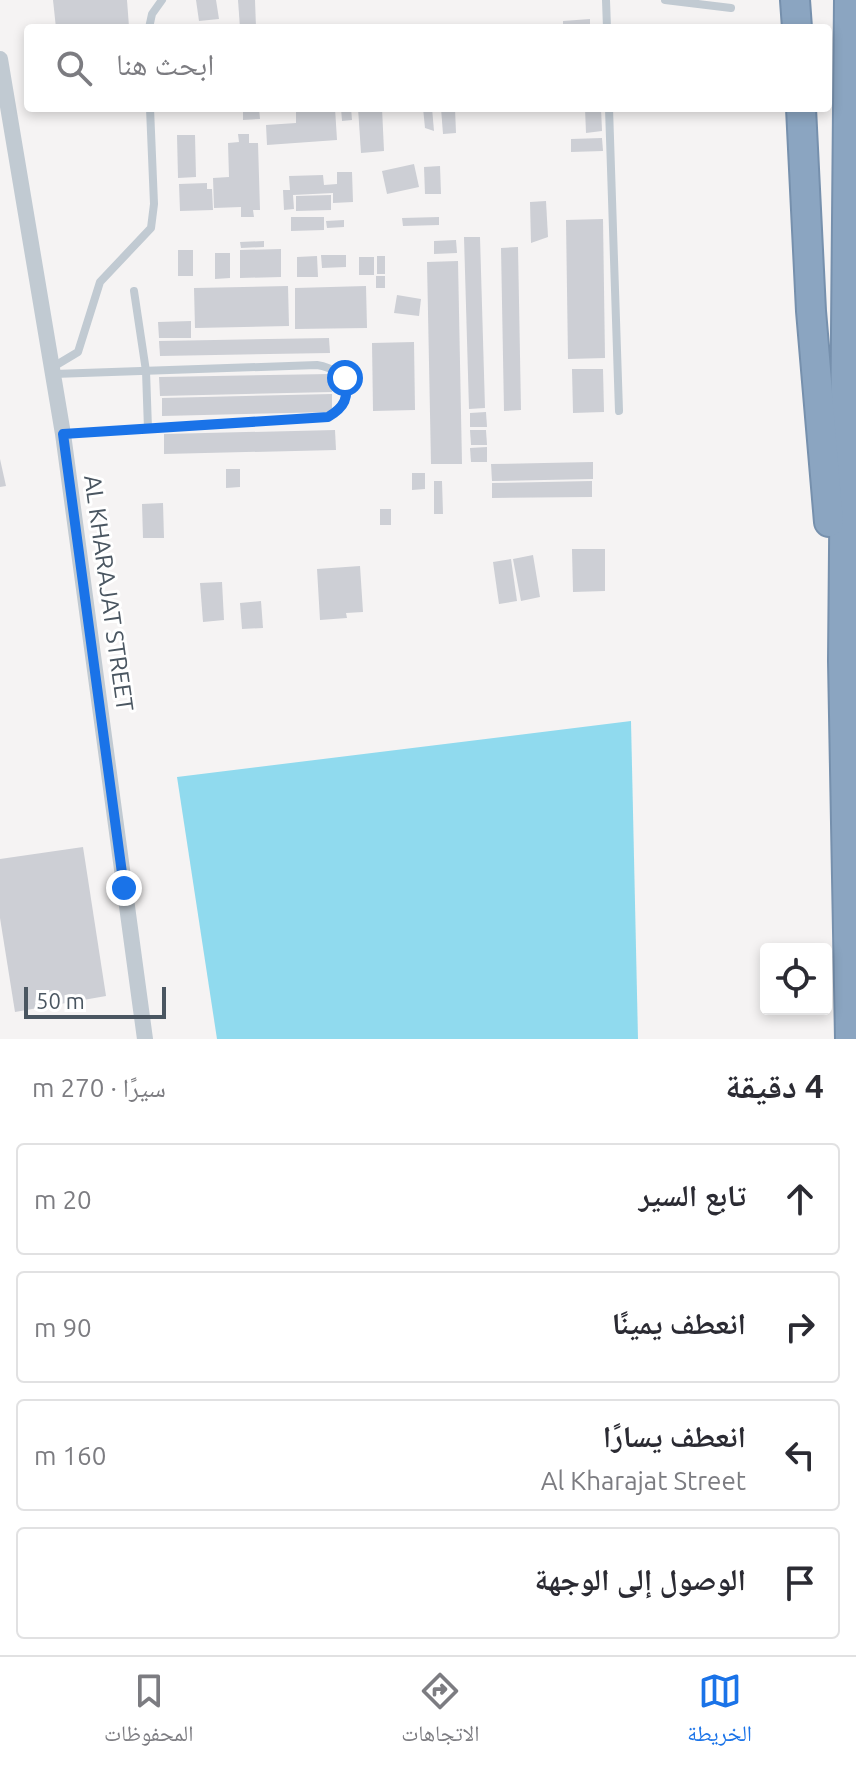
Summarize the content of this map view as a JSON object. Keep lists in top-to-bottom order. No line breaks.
{"streets":{"street":["AL KHARAJAT STREET"]},"scale_bar":"50 m","page":{"search":"ابحث هنا","scale":"50 m","heading":["4 دقيقة","سيرًا · 270 m"],"list":[["تابع السير","20 m"],["انعطف يمينًا","90 m"],["انعطف يسارًا","Al Kharajat Street","160 m"],"الوصول إلى الوجهة"],"nav":["الخريطة","الاتجاهات","المحفوظات"]}}
